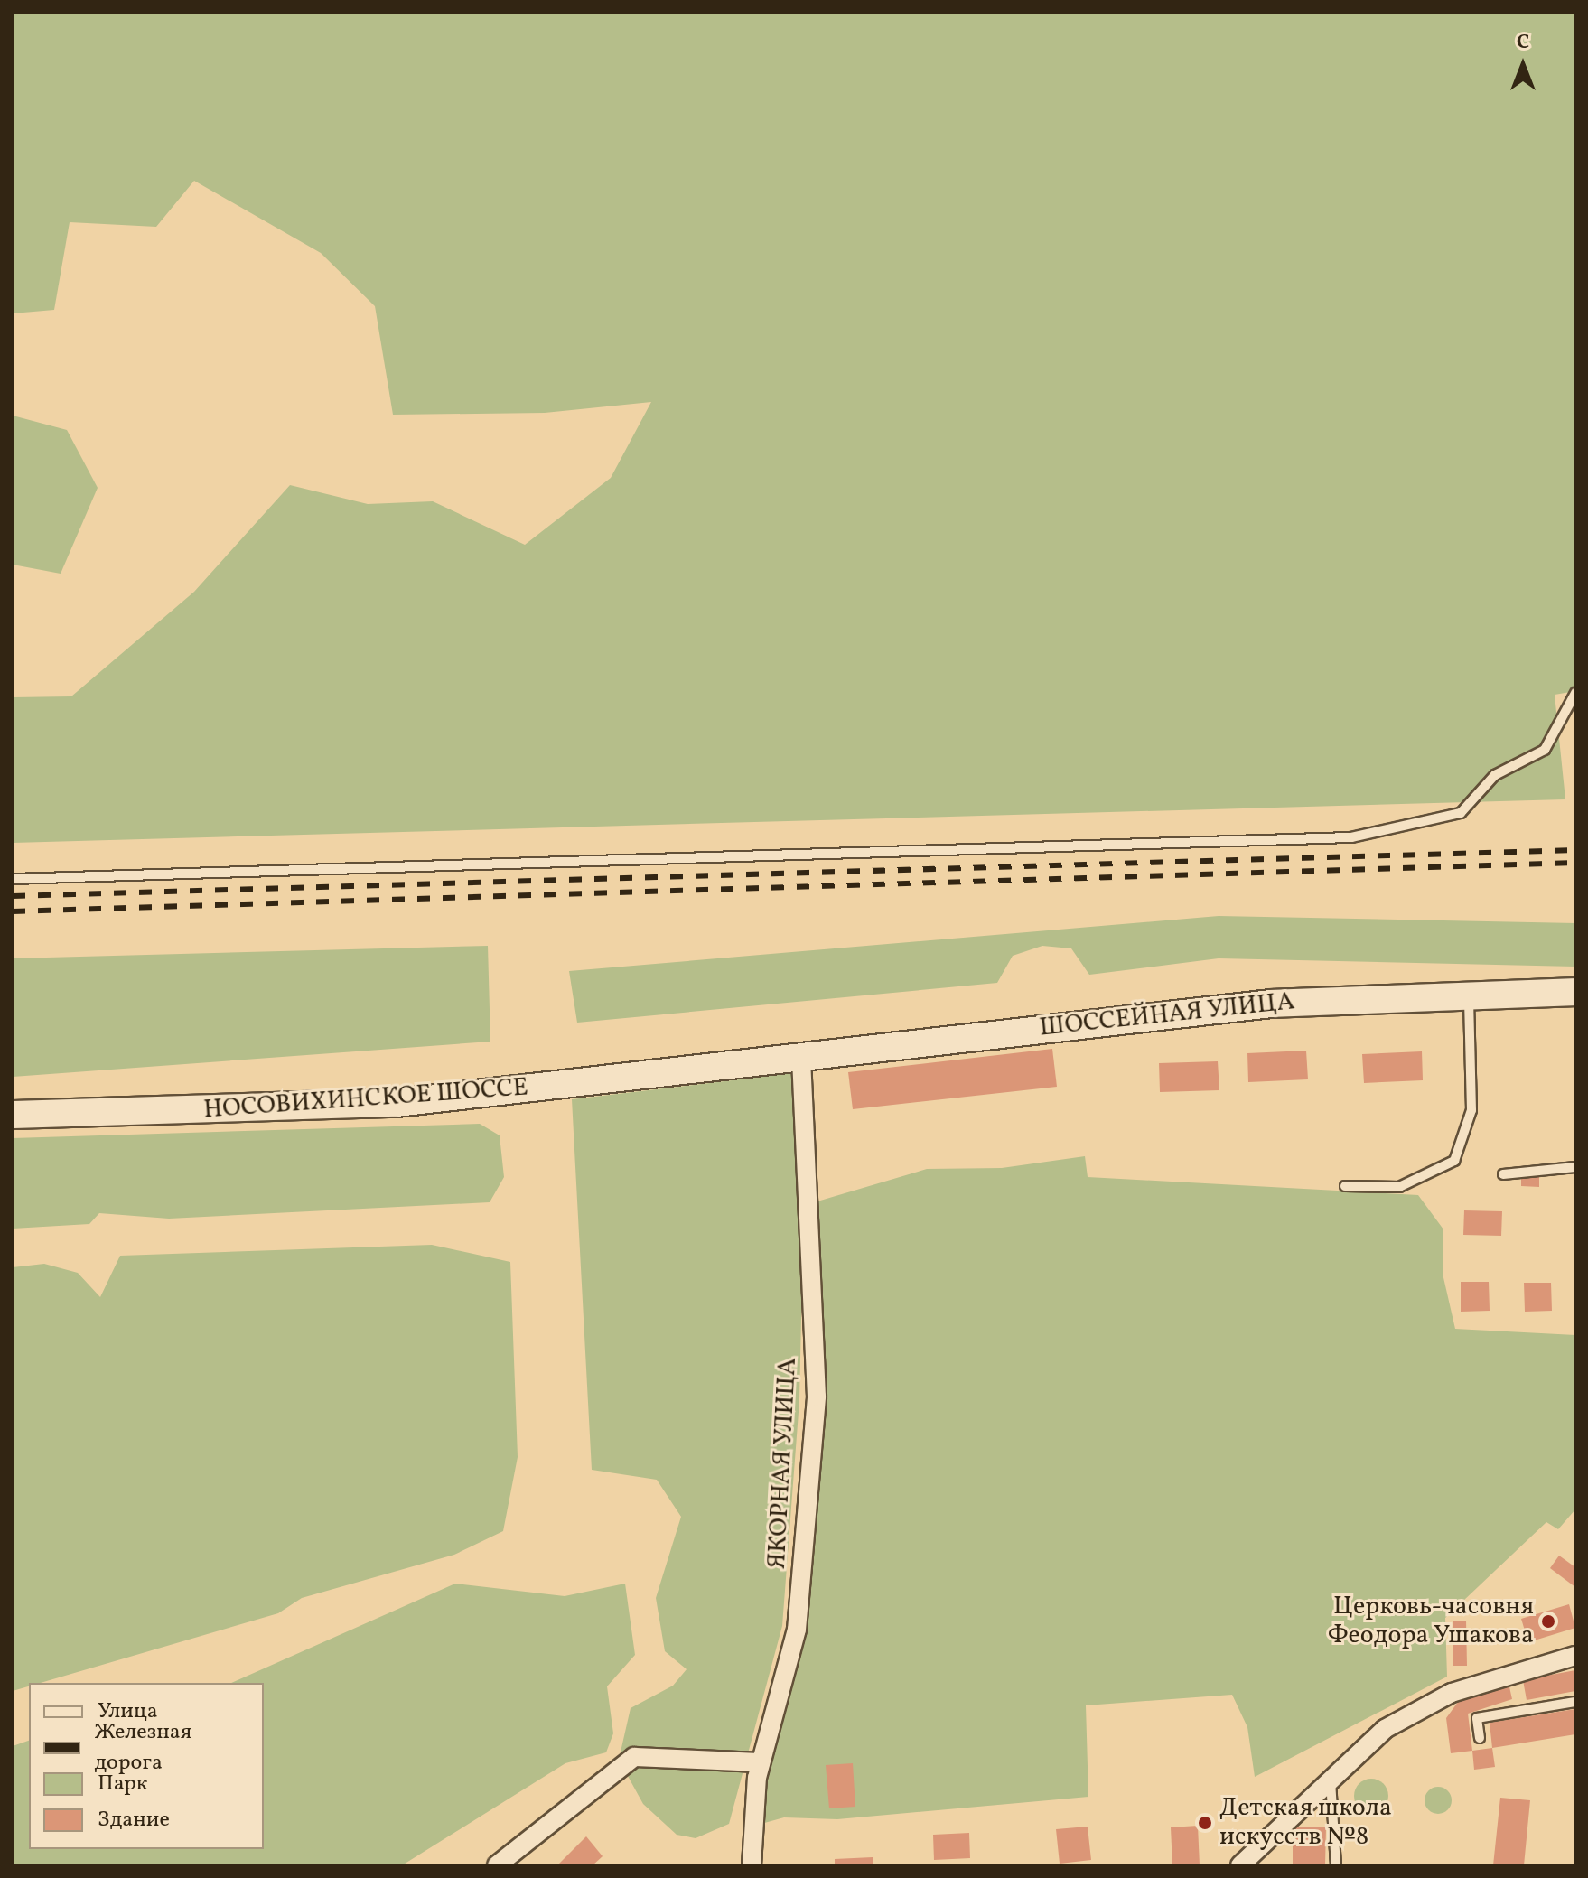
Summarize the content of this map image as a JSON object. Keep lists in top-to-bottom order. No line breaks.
{"streets":{"main road":["ШОССЕЙНАЯ УЛИЦА","НОСОВИХИНСКОЕ ШОССЕ"],"street":["ЯКОРНАЯ УЛИЦА"]},"crossings":[["ШОССЕЙНАЯ УЛИЦА","НОСОВИХИНСКОЕ ШОССЕ"],["ШОССЕЙНАЯ УЛИЦА","ЯКОРНАЯ УЛИЦА"]],"places":["Церковь-часовня Феодора Ушакова","Детская школа искусств №8"],"legend":["Улица","Железная дорога","Парк","Здание"],"north":"top"}
